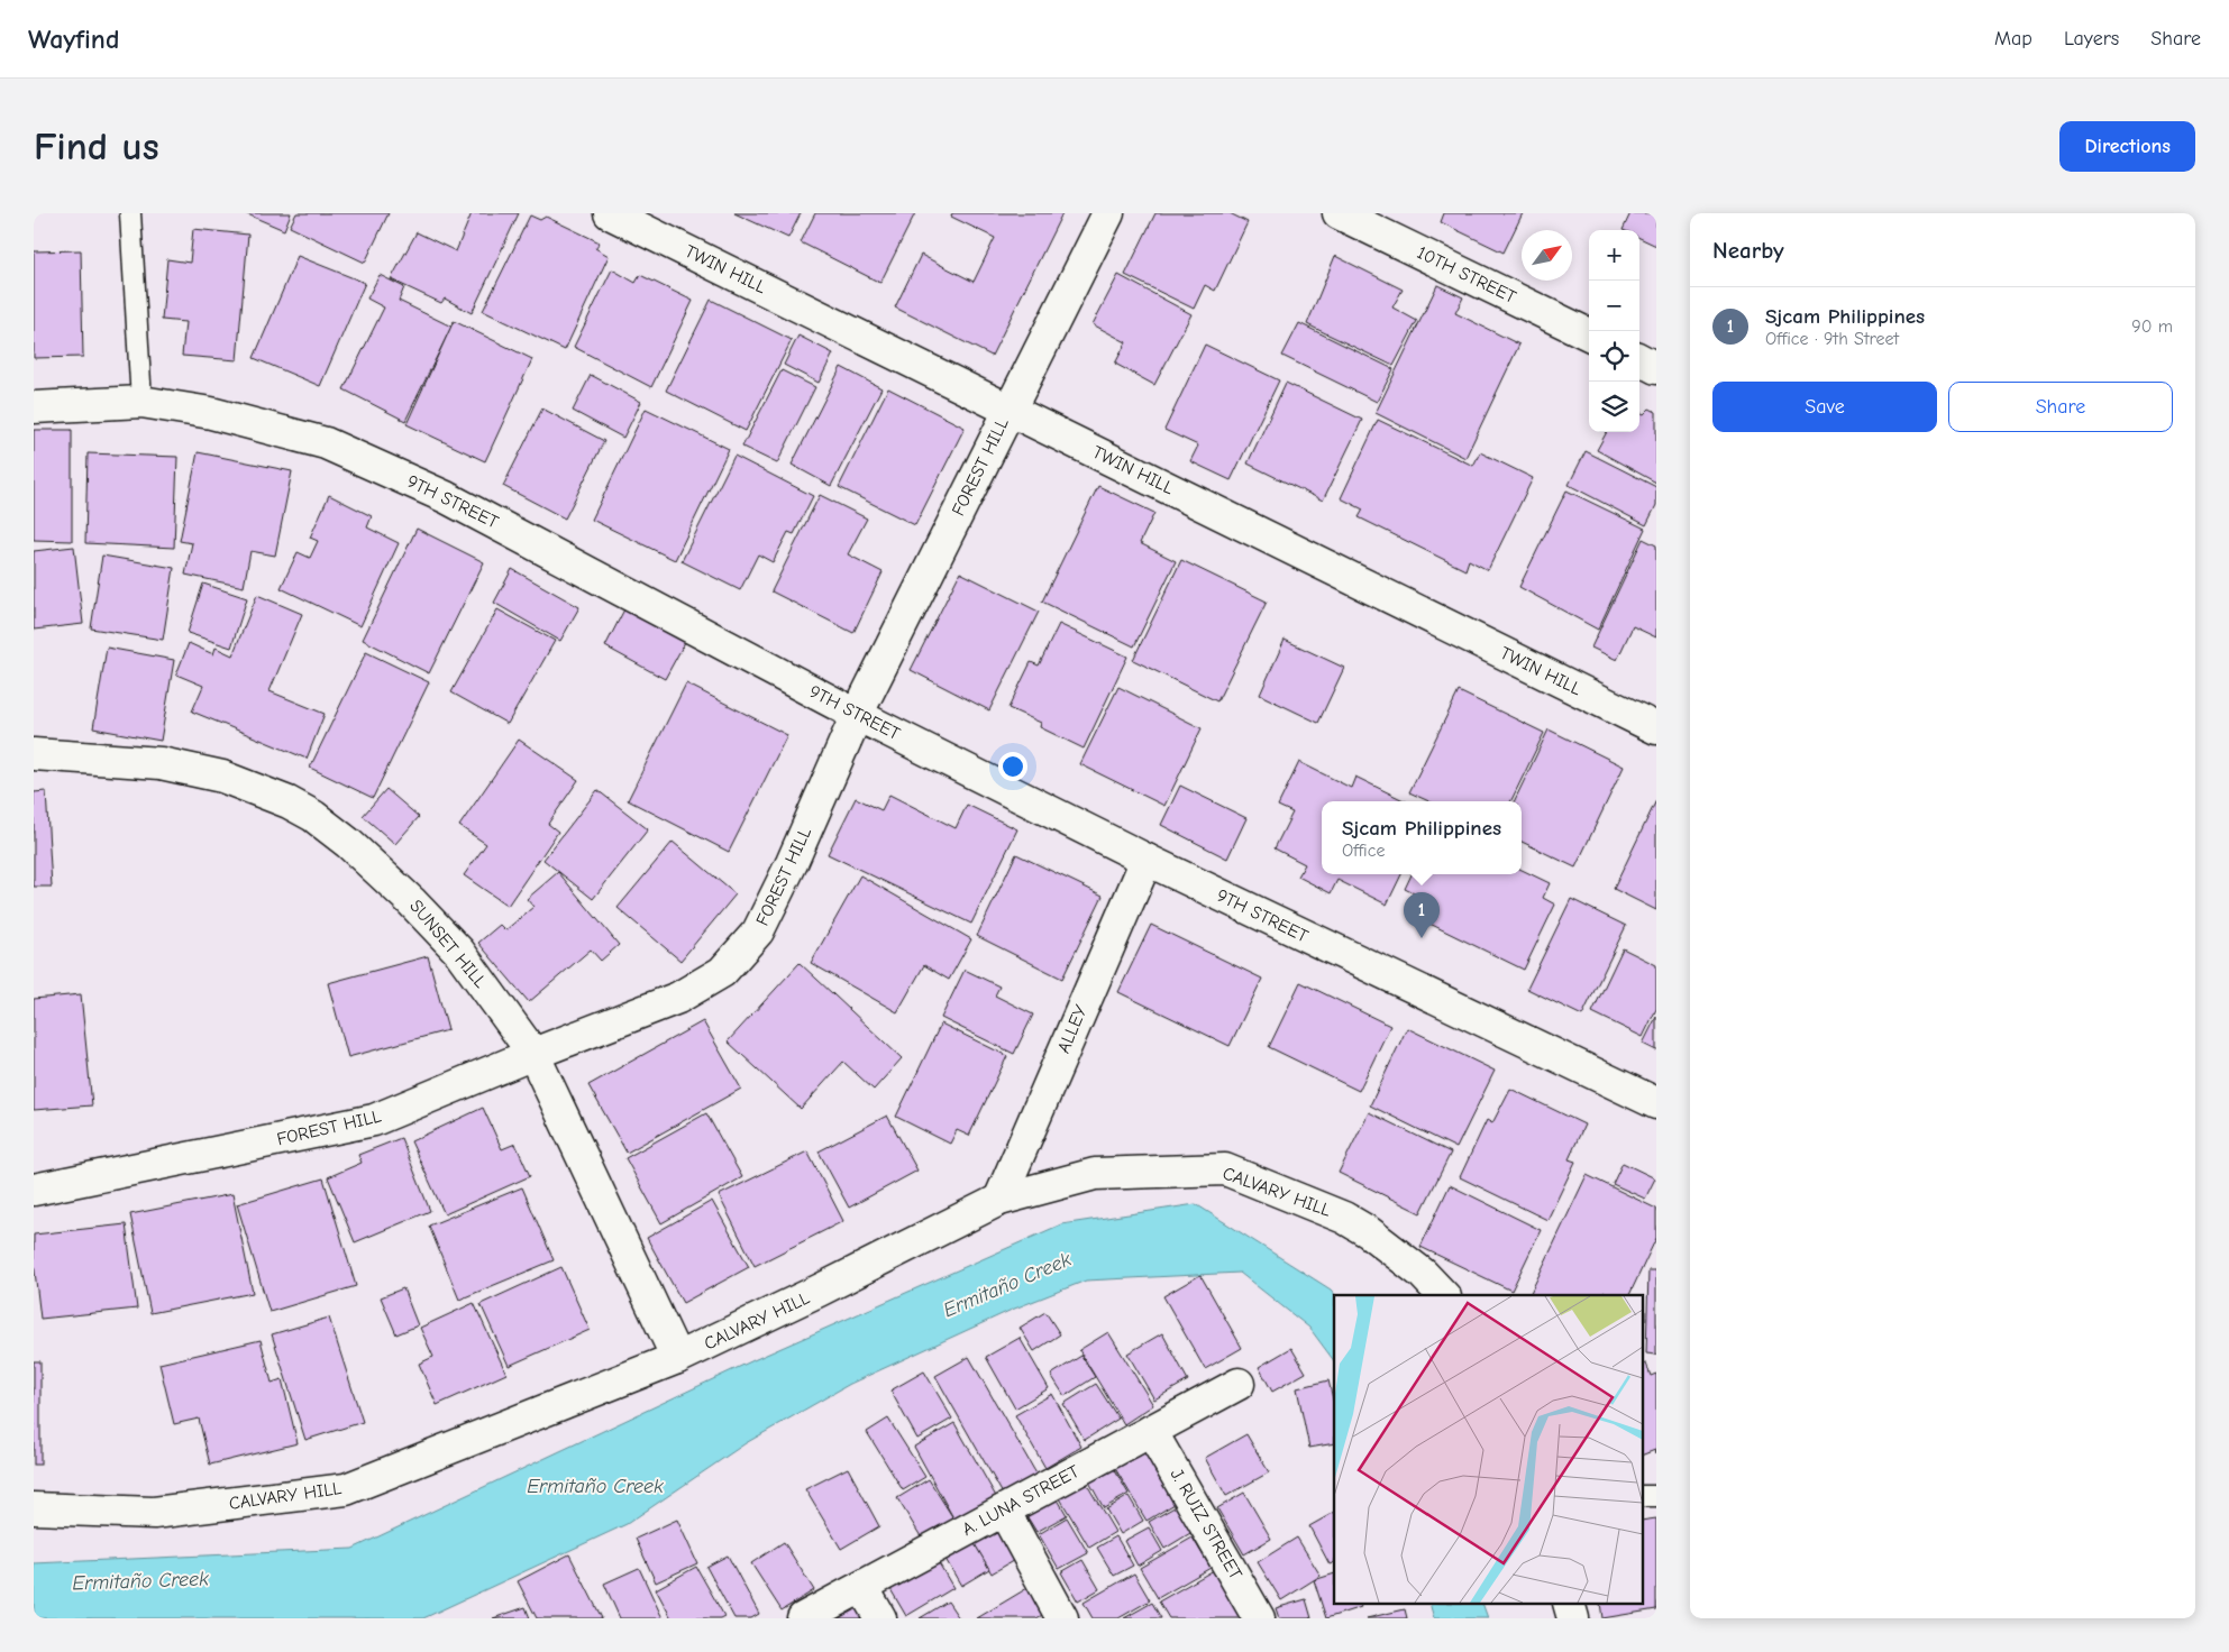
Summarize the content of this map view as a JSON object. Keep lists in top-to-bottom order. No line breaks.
{"streets":{"street":["TWIN HILL","10TH STREET","FOREST HILL","9TH STREET","SUNSET HILL","ALLEY","CALVARY HILL","A. LUNA STREET","J. RUIZ STREET"]},"crossings":[["TWIN HILL","FOREST HILL"],["FOREST HILL","9TH STREET"],["FOREST HILL","SUNSET HILL"],["9TH STREET","ALLEY"],["SUNSET HILL","CALVARY HILL"],["ALLEY","CALVARY HILL"],["A. LUNA STREET","J. RUIZ STREET"]],"water":["Ermitaño Creek"],"north":"top right","page":{"header":"Wayfind","nav":["Map","Layers","Share"],"buttons":["Directions",["Save","Share"]],"title":"Find us","heading":"Nearby","map_buttons":["+","−"],"list":[{"mark":"1","name":"Sjcam Philippines","note":"Office · 9th Street","value":"90 m"}],"popup":["Sjcam Philippines","Office"],"pins":"1"}}
